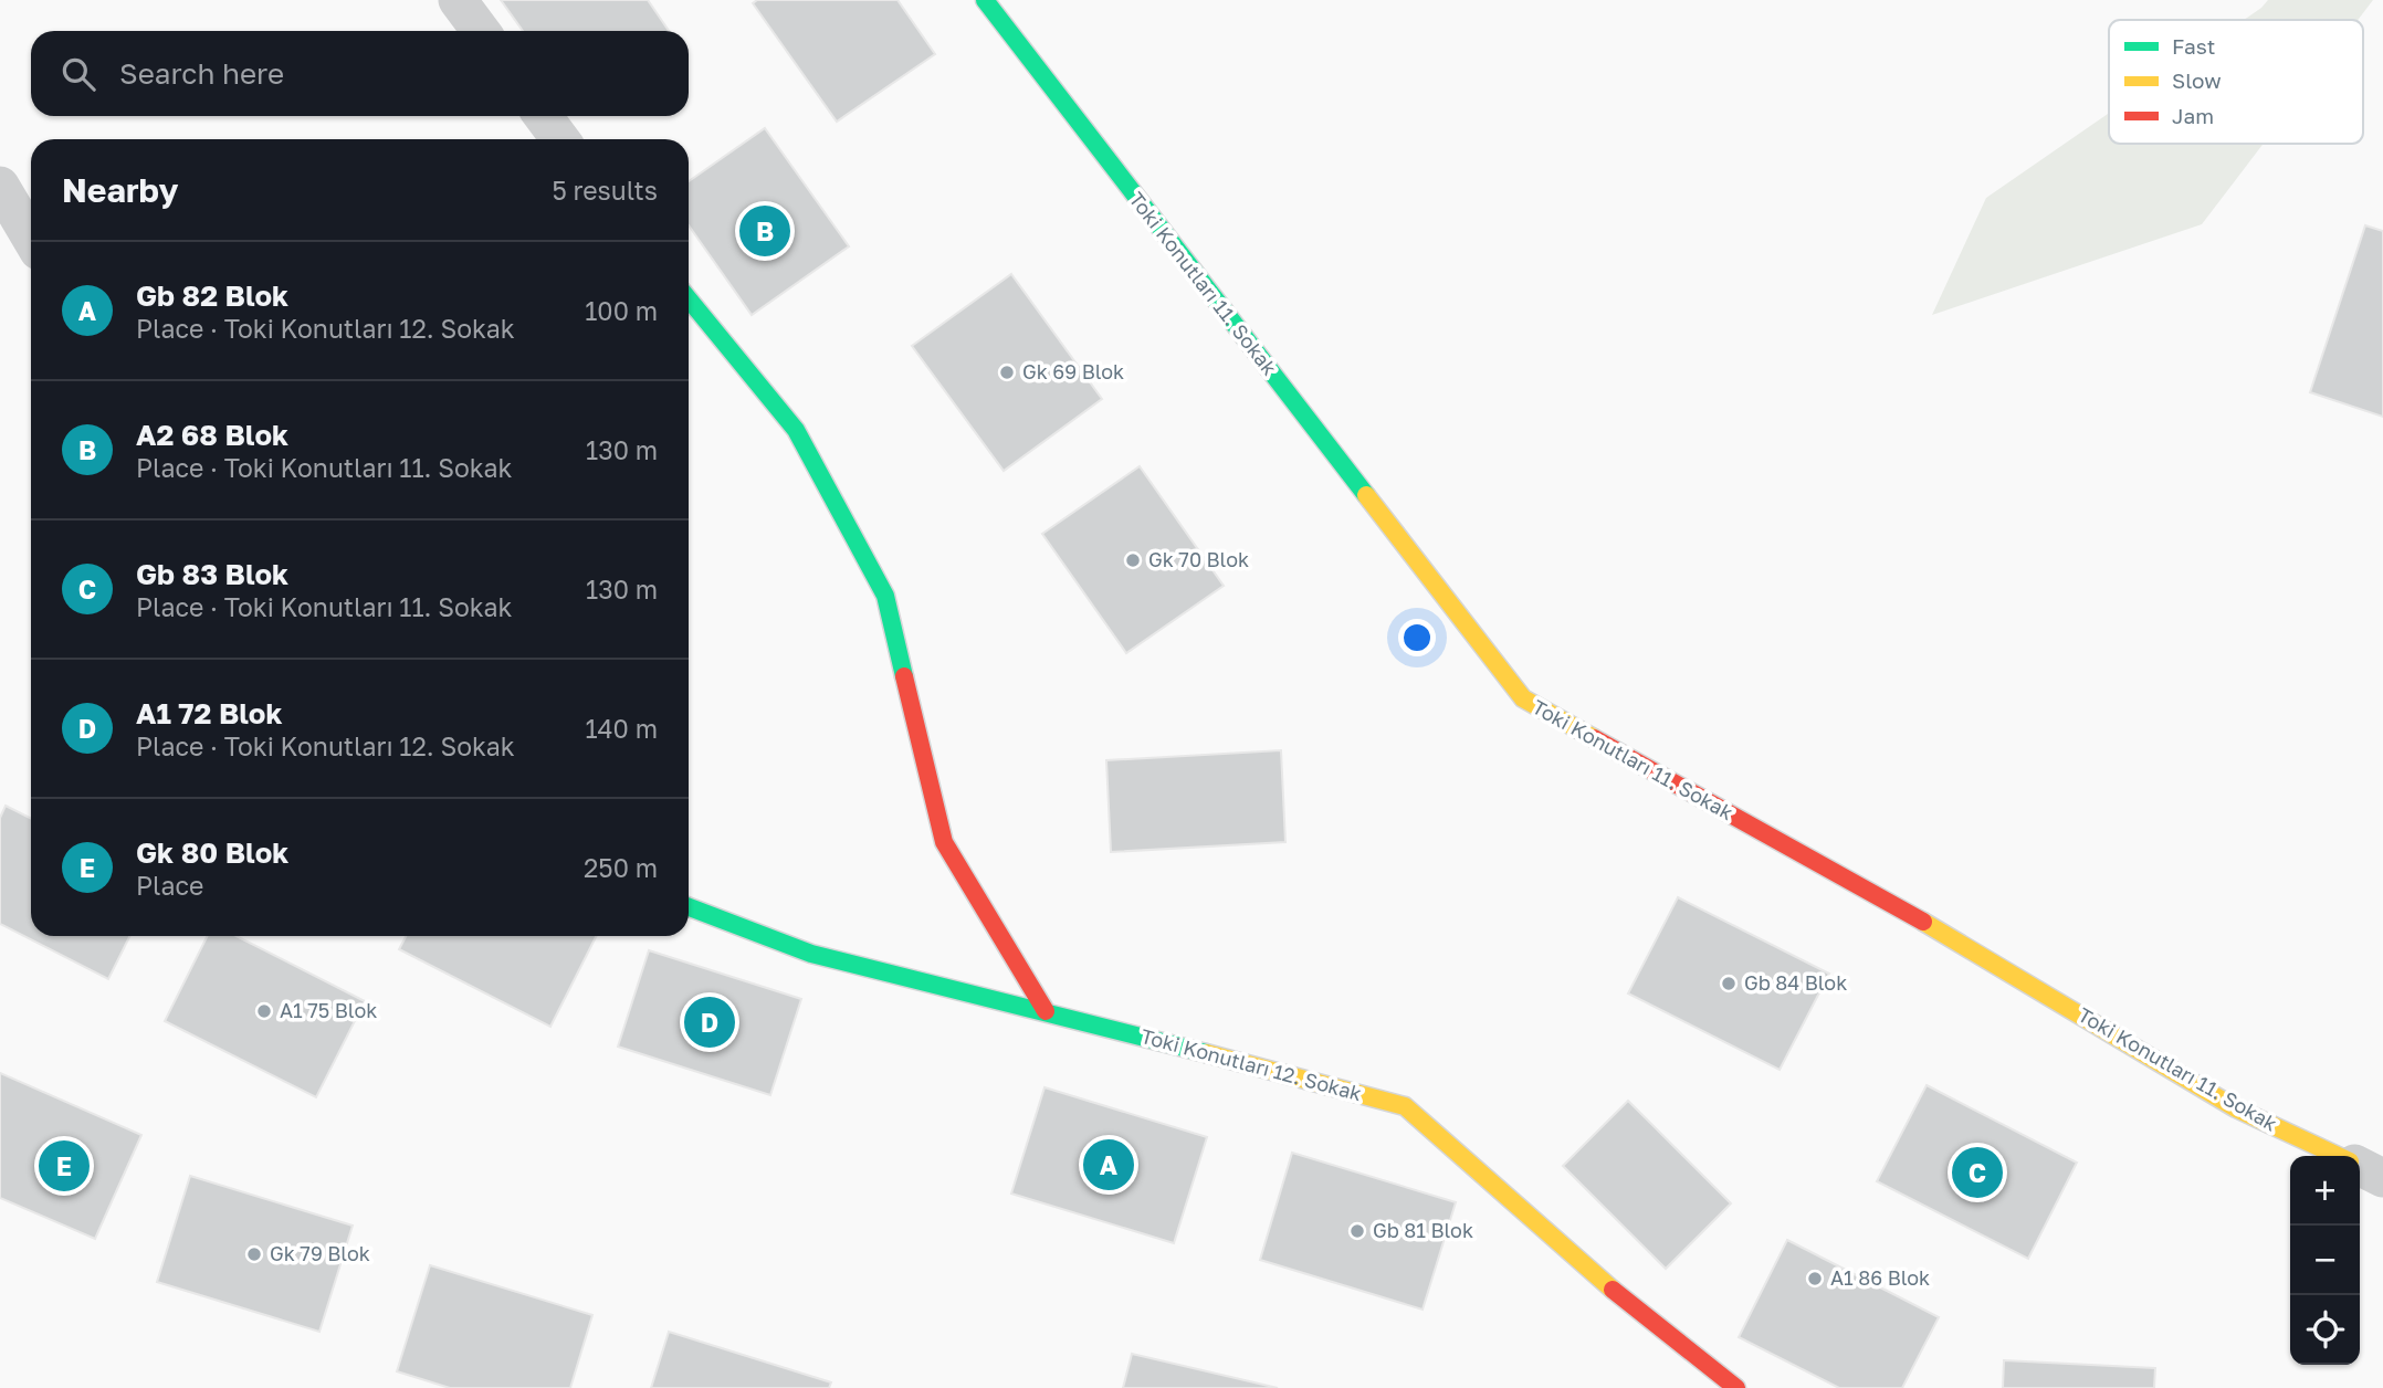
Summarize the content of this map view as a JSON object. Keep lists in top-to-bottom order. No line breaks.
{"streets":{"street":["Toki Konutları 11. Sokak","Toki Konutları 12. Sokak"]},"places":["Gk 69 Blok","Gk 70 Blok","Gb 84 Blok","A1 75 Blok","Gb 81 Blok","Gk 79 Blok","A1 86 Blok"],"legend":["Fast","Slow","Jam"],"page":{"search":"Search here","heading":["Nearby","5 results"],"pins":["B","D","A","E","C"],"list":[{"mark":"A","name":"Gb 82 Blok","note":"Place · Toki Konutları 12. Sokak","value":"100 m"},{"mark":"B","name":"A2 68 Blok","note":"Place · Toki Konutları 11. Sokak","value":"130 m"},{"mark":"C","name":"Gb 83 Blok","note":"Place · Toki Konutları 11. Sokak","value":"130 m"},{"mark":"D","name":"A1 72 Blok","note":"Place · Toki Konutları 12. Sokak","value":"140 m"},{"mark":"E","name":"Gk 80 Blok","note":"Place","value":"250 m"}],"map_buttons":["+","−"]}}
